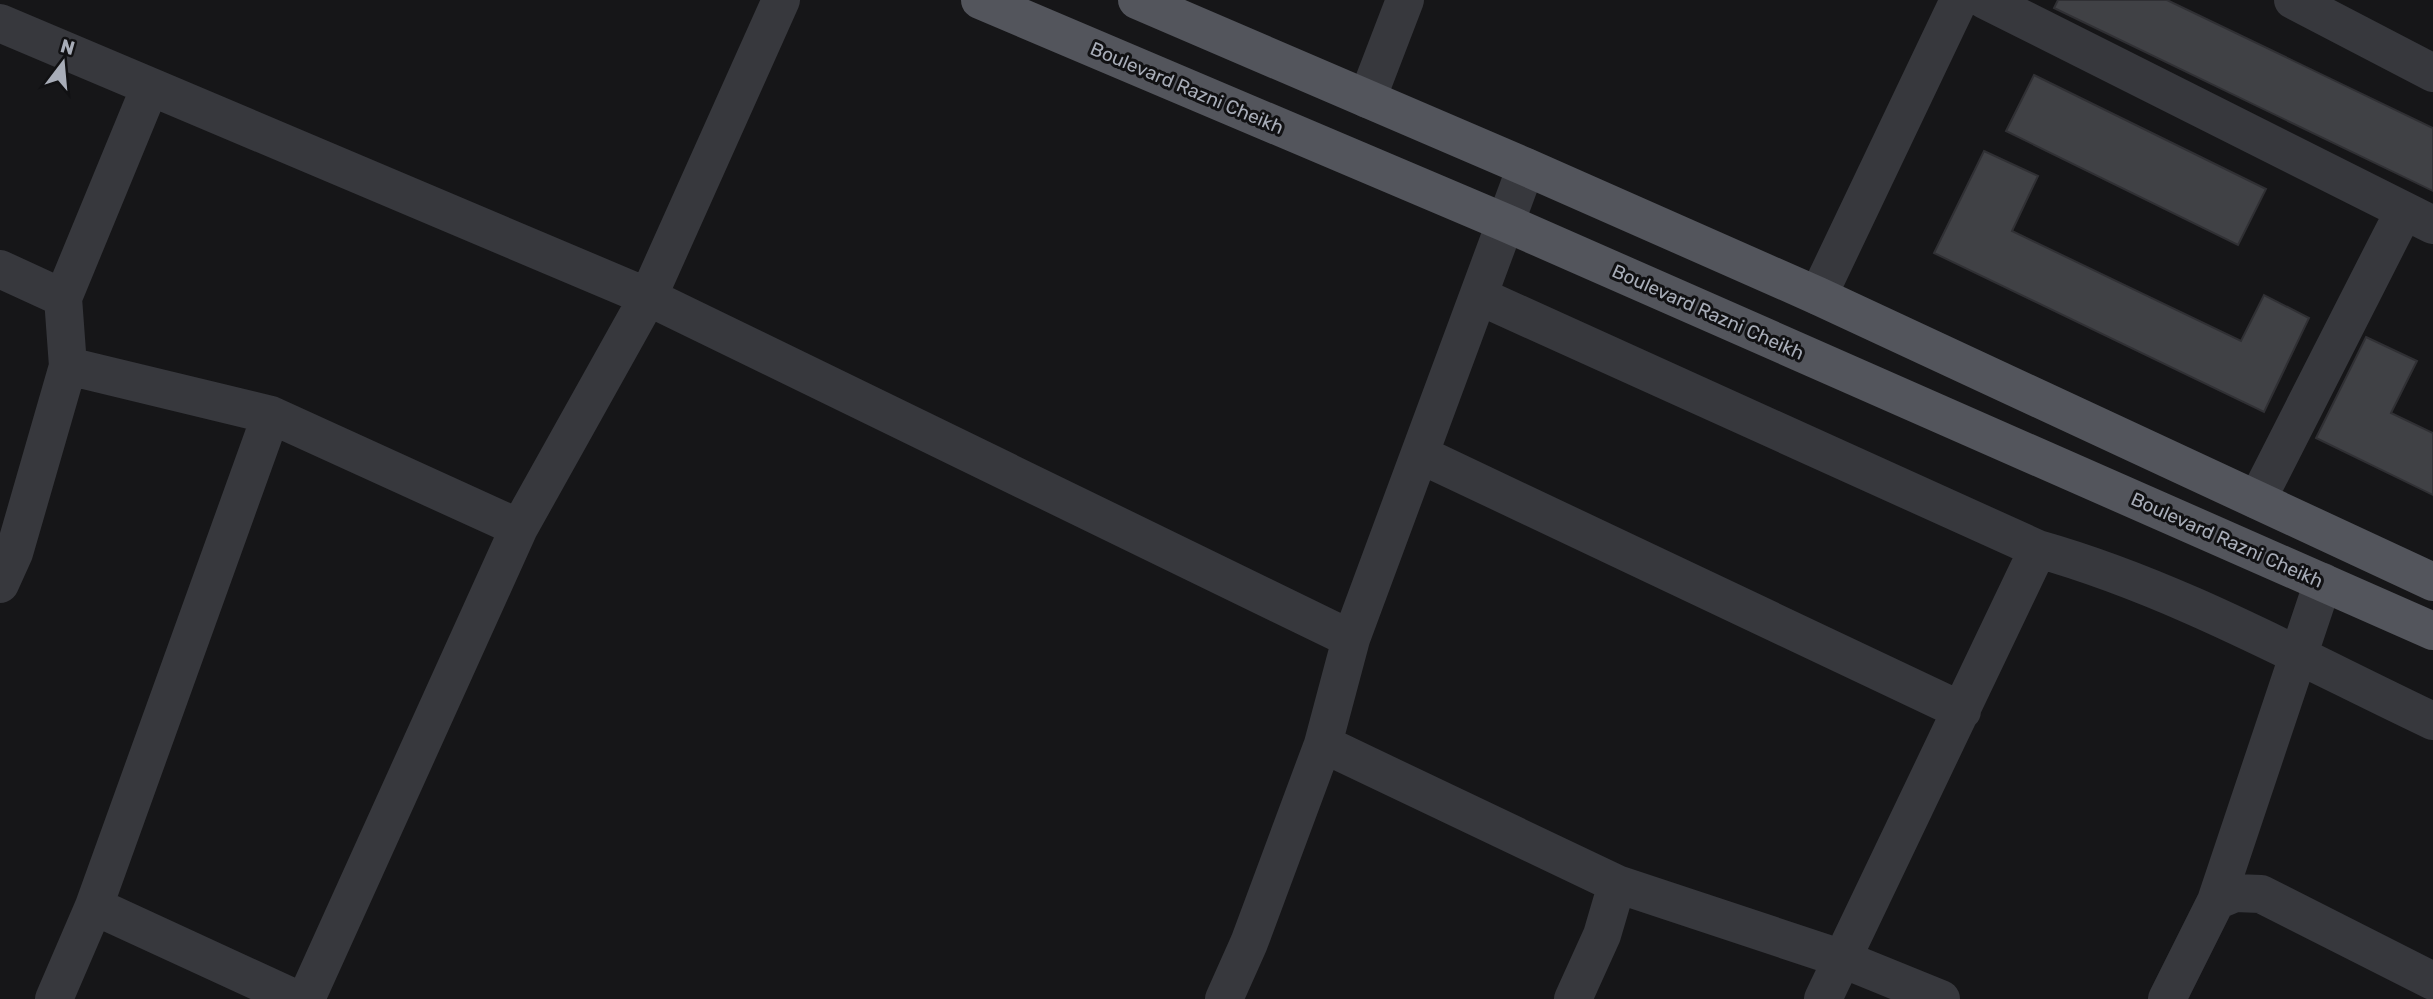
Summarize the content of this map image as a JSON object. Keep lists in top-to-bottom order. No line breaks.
{"streets":{"main road":["Boulevard Razni Cheikh"]},"north":"top"}
